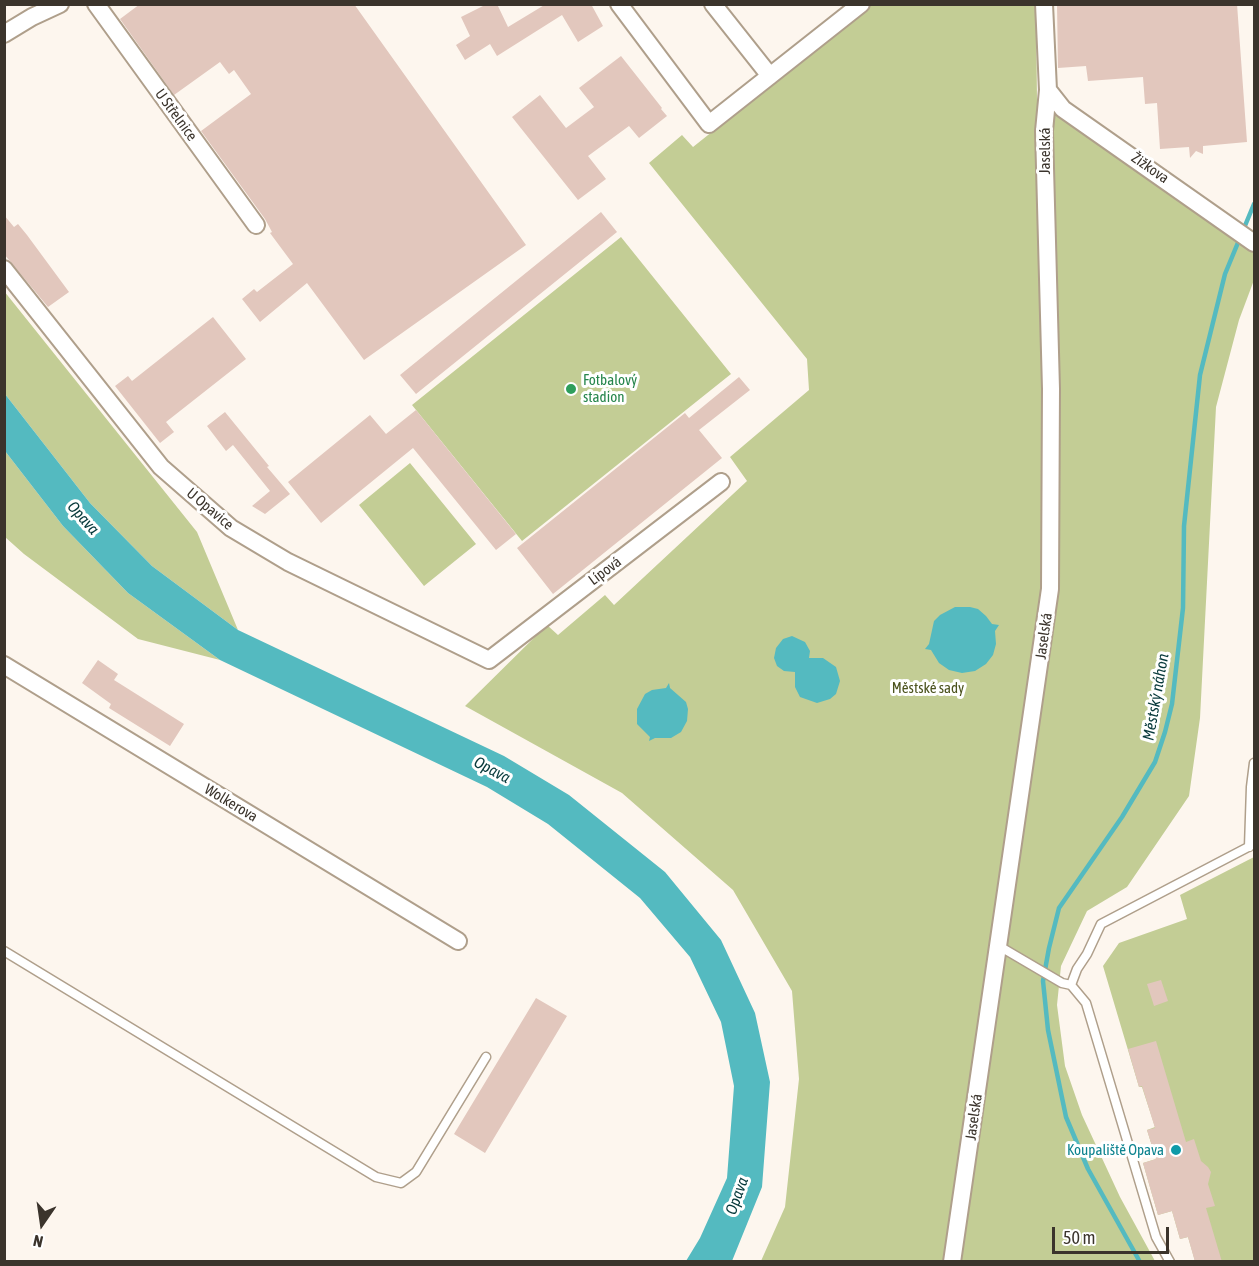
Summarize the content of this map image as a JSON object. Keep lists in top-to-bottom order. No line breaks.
{"streets":{"street":["U Střelnice","Jaselská","Žižkova","U Opavice","Lípová","Wolkerova"]},"crossings":[["Jaselská","Žižkova"],["U Opavice","Lípová"]],"water":["Opava","Městský náhon"],"parks":["Městské sady"],"places":["Fotbalový stadion","Koupaliště Opava"],"scale_bar":"50 m","north":"bottom"}
